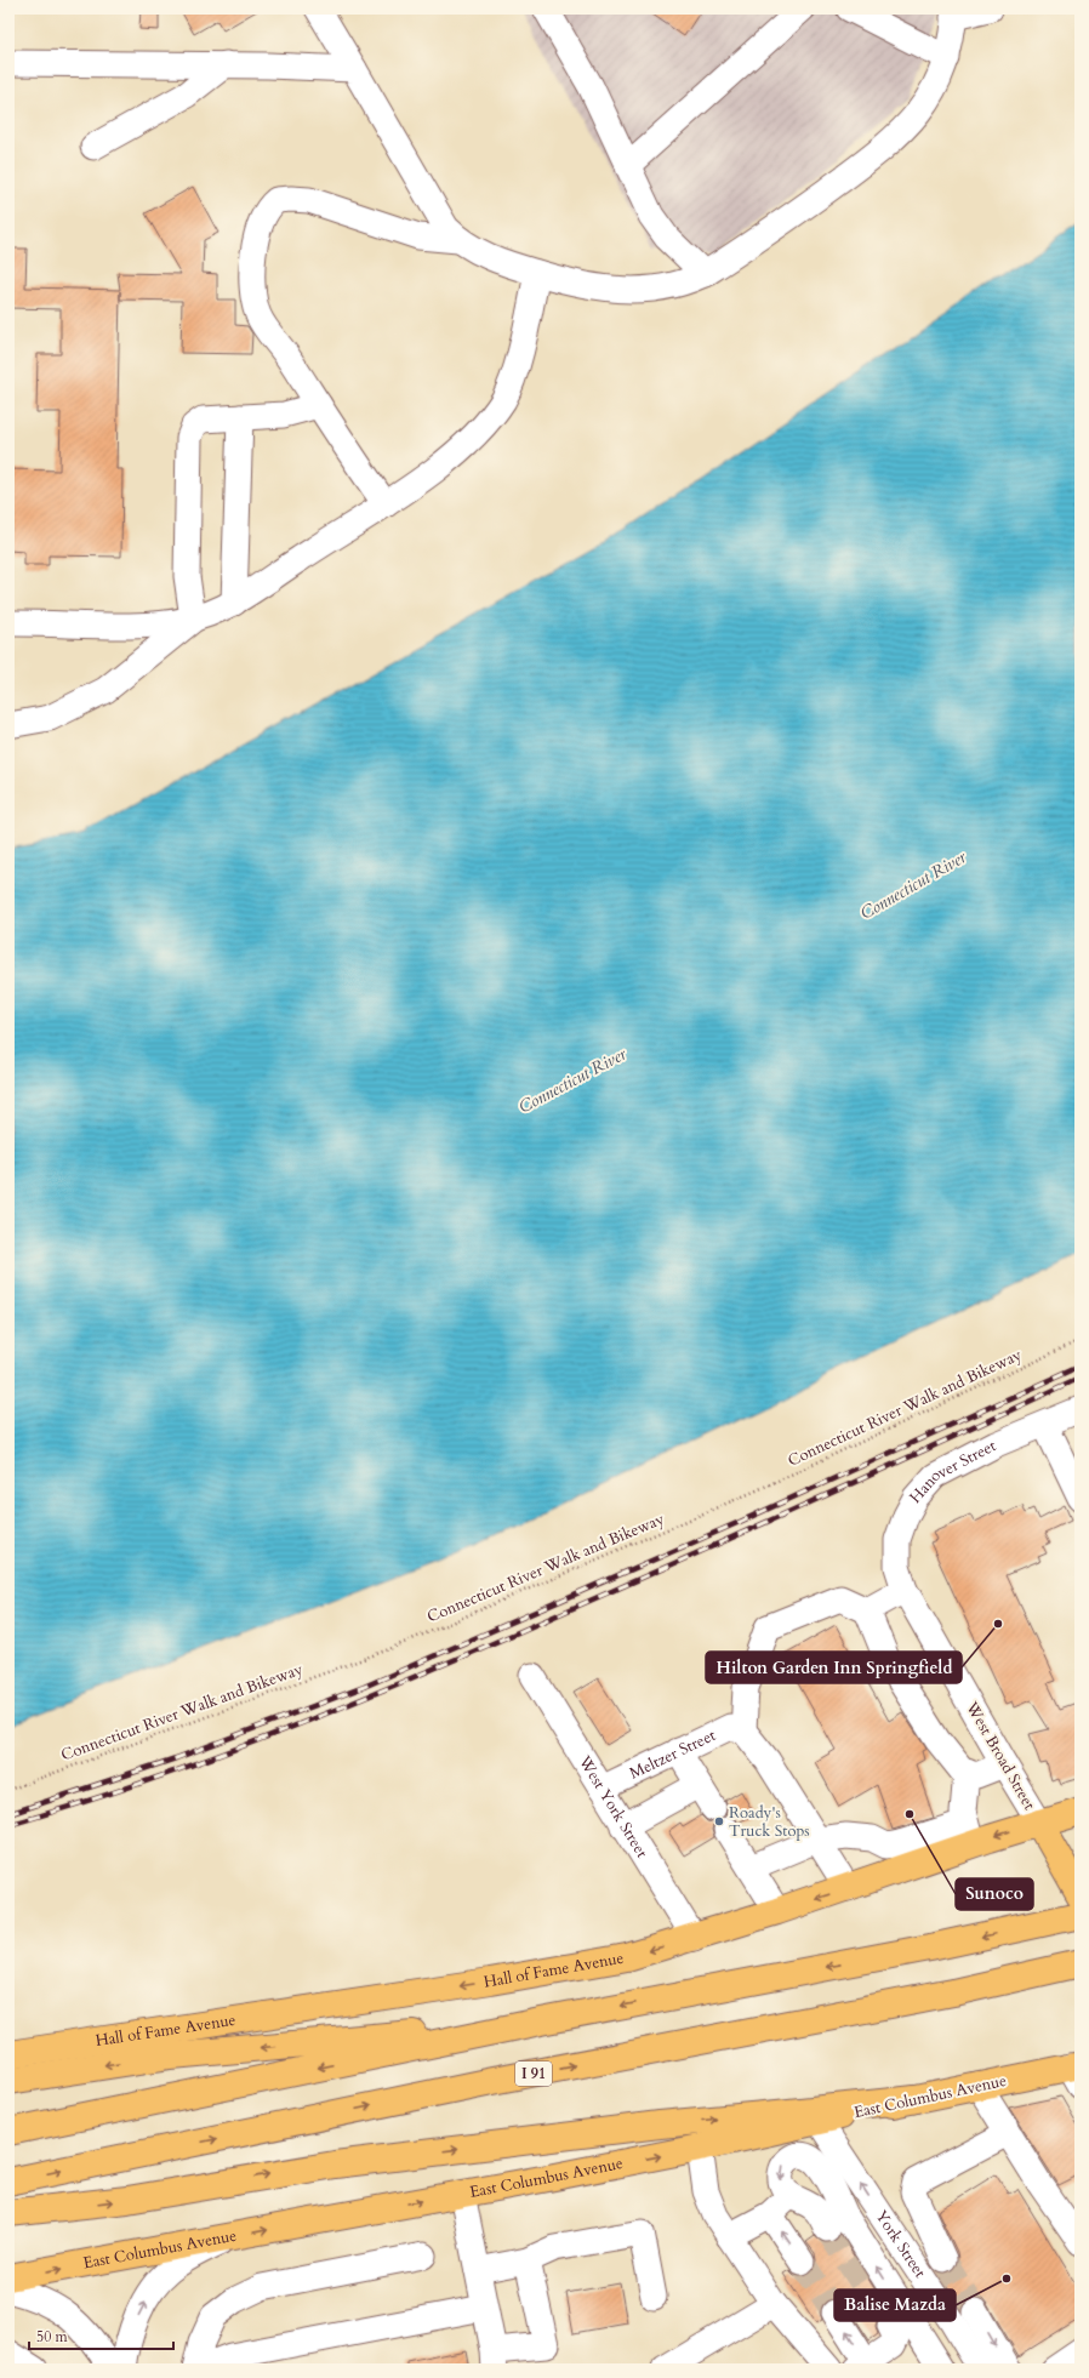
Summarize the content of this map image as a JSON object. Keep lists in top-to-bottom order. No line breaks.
{"streets":{"main road":["Hall of Fame Avenue","I 91","East Columbus Avenue"],"street":["Hanover Street","Meltzer Street","West Broad Street","West York Street","York Street"],"path":["Connecticut River Walk and Bikeway"]},"crossings":[["Hanover Street","West Broad Street"],["Meltzer Street","West York Street"],["West Broad Street","Hall of Fame Avenue"],["West York Street","Hall of Fame Avenue"],["East Columbus Avenue","York Street"]],"water":["Connecticut River"],"places":["Hilton Garden Inn Springfield","Sunoco","Roady's Truck Stops","Balise Mazda"],"scale_bar":"50 m"}
